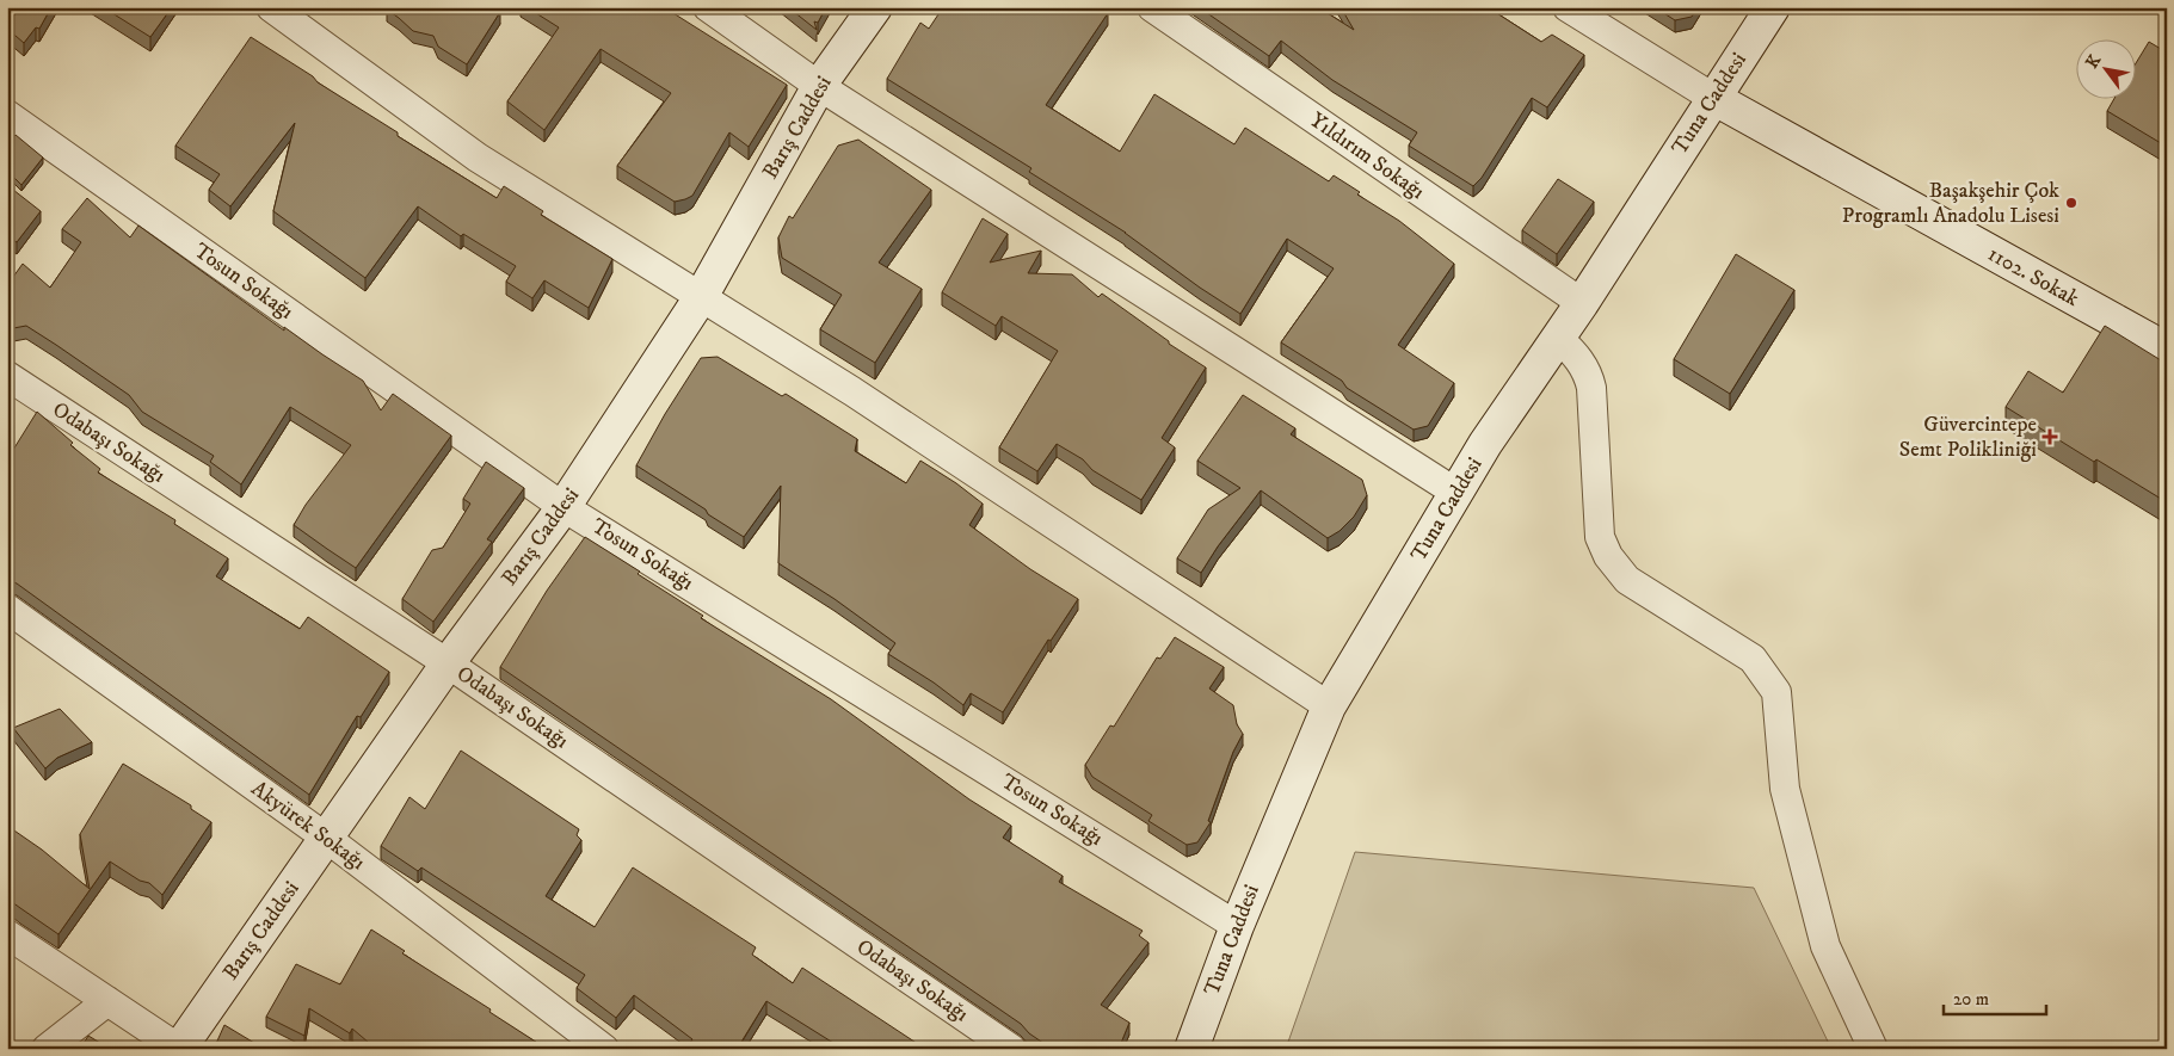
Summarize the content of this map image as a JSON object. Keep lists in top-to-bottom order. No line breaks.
{"streets":{"street":["Tuna Caddesi","Barış Caddesi","Yıldırım Sokağı","1102. Sokak","Tosun Sokağı","Odabaşı Sokağı","Akyürek Sokağı"]},"crossings":[["Tuna Caddesi","Yıldırım Sokağı"],["Tuna Caddesi","1102. Sokak"],["Tuna Caddesi","Tosun Sokağı"],["Barış Caddesi","Tosun Sokağı"],["Barış Caddesi","Odabaşı Sokağı"],["Barış Caddesi","Akyürek Sokağı"]],"places":{"other":["Başakşehir Çok Programlı Anadolu Lisesi"],"health":["Güvercintepe Semt Polikliniği"]},"scale_bar":"20 m","north":"top left"}
